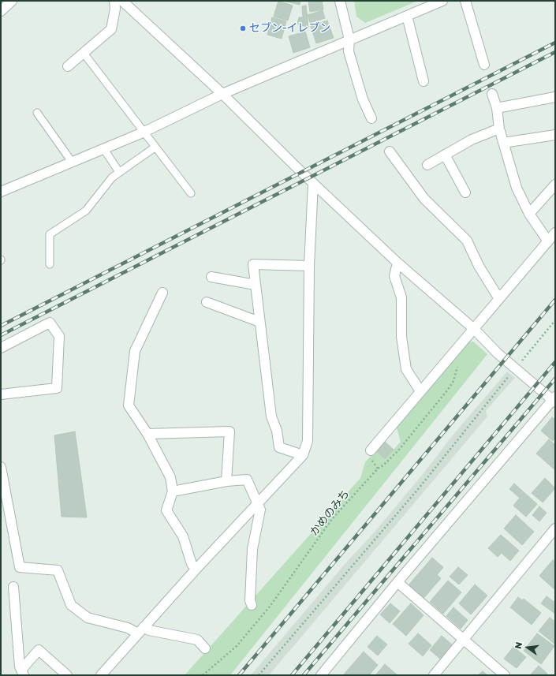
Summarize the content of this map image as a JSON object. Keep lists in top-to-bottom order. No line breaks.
{"streets":{"path":["かめのみち"]},"places":["セブン-イレブン"],"north":"left"}
